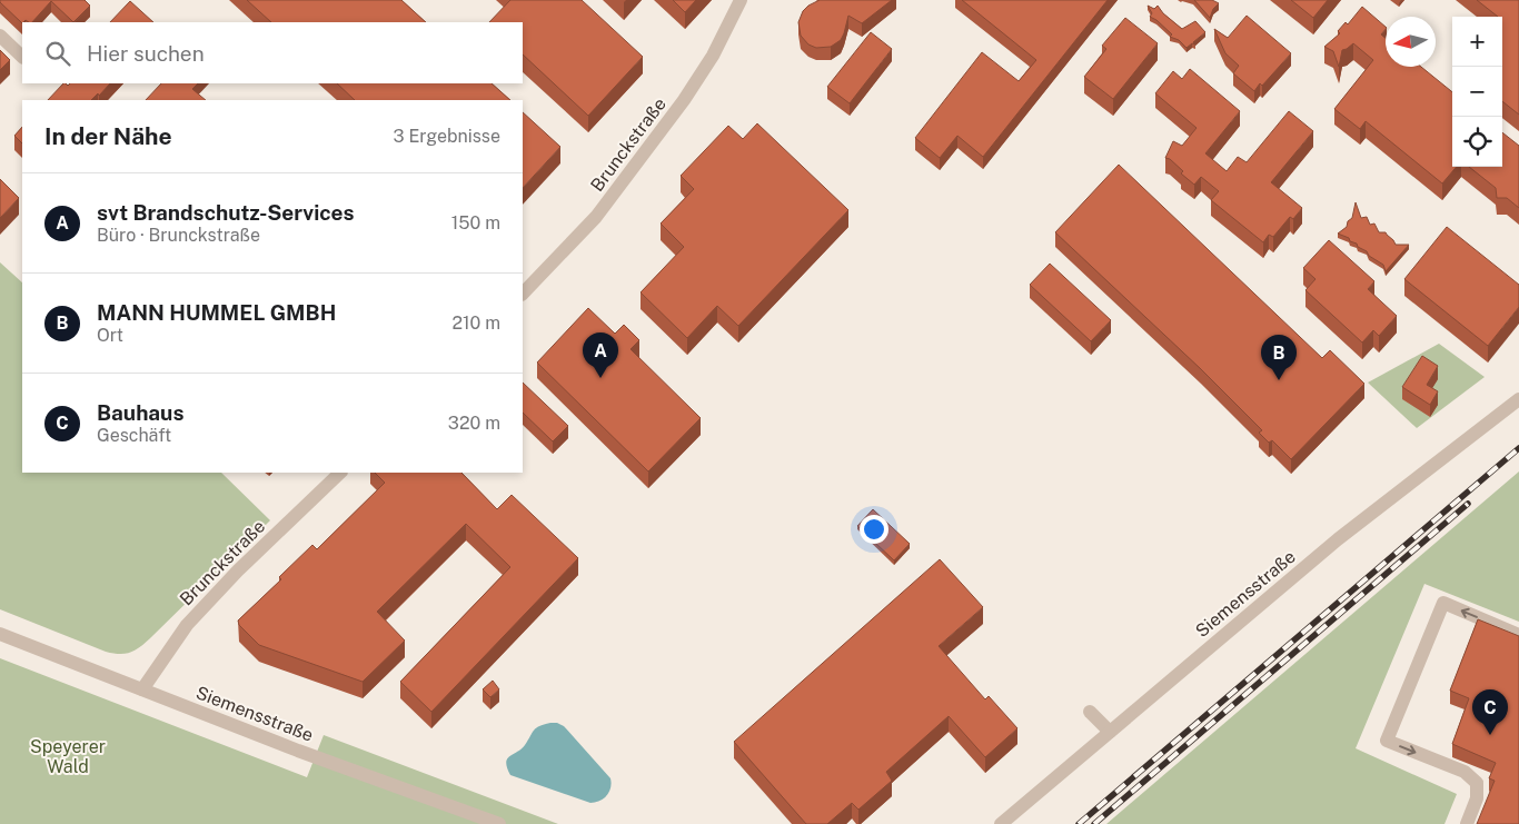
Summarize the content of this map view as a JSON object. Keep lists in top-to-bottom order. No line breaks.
{"streets":{"street":["Brunckstraße","Siemensstraße"]},"crossings":[["Brunckstraße","Siemensstraße"]],"parks":["Speyerer Wald"],"north":"left","page":{"map_buttons":["+","−"],"search":"Hier suchen","heading":["In der Nähe","3 Ergebnisse"],"list":[{"mark":"A","name":"svt Brandschutz-Services","note":"Büro · Brunckstraße","value":"150 m"},{"mark":"B","name":"MANN HUMMEL GMBH","note":"Ort","value":"210 m"},{"mark":"C","name":"Bauhaus","note":"Geschäft","value":"320 m"}],"pins":["A","B","C"]}}
